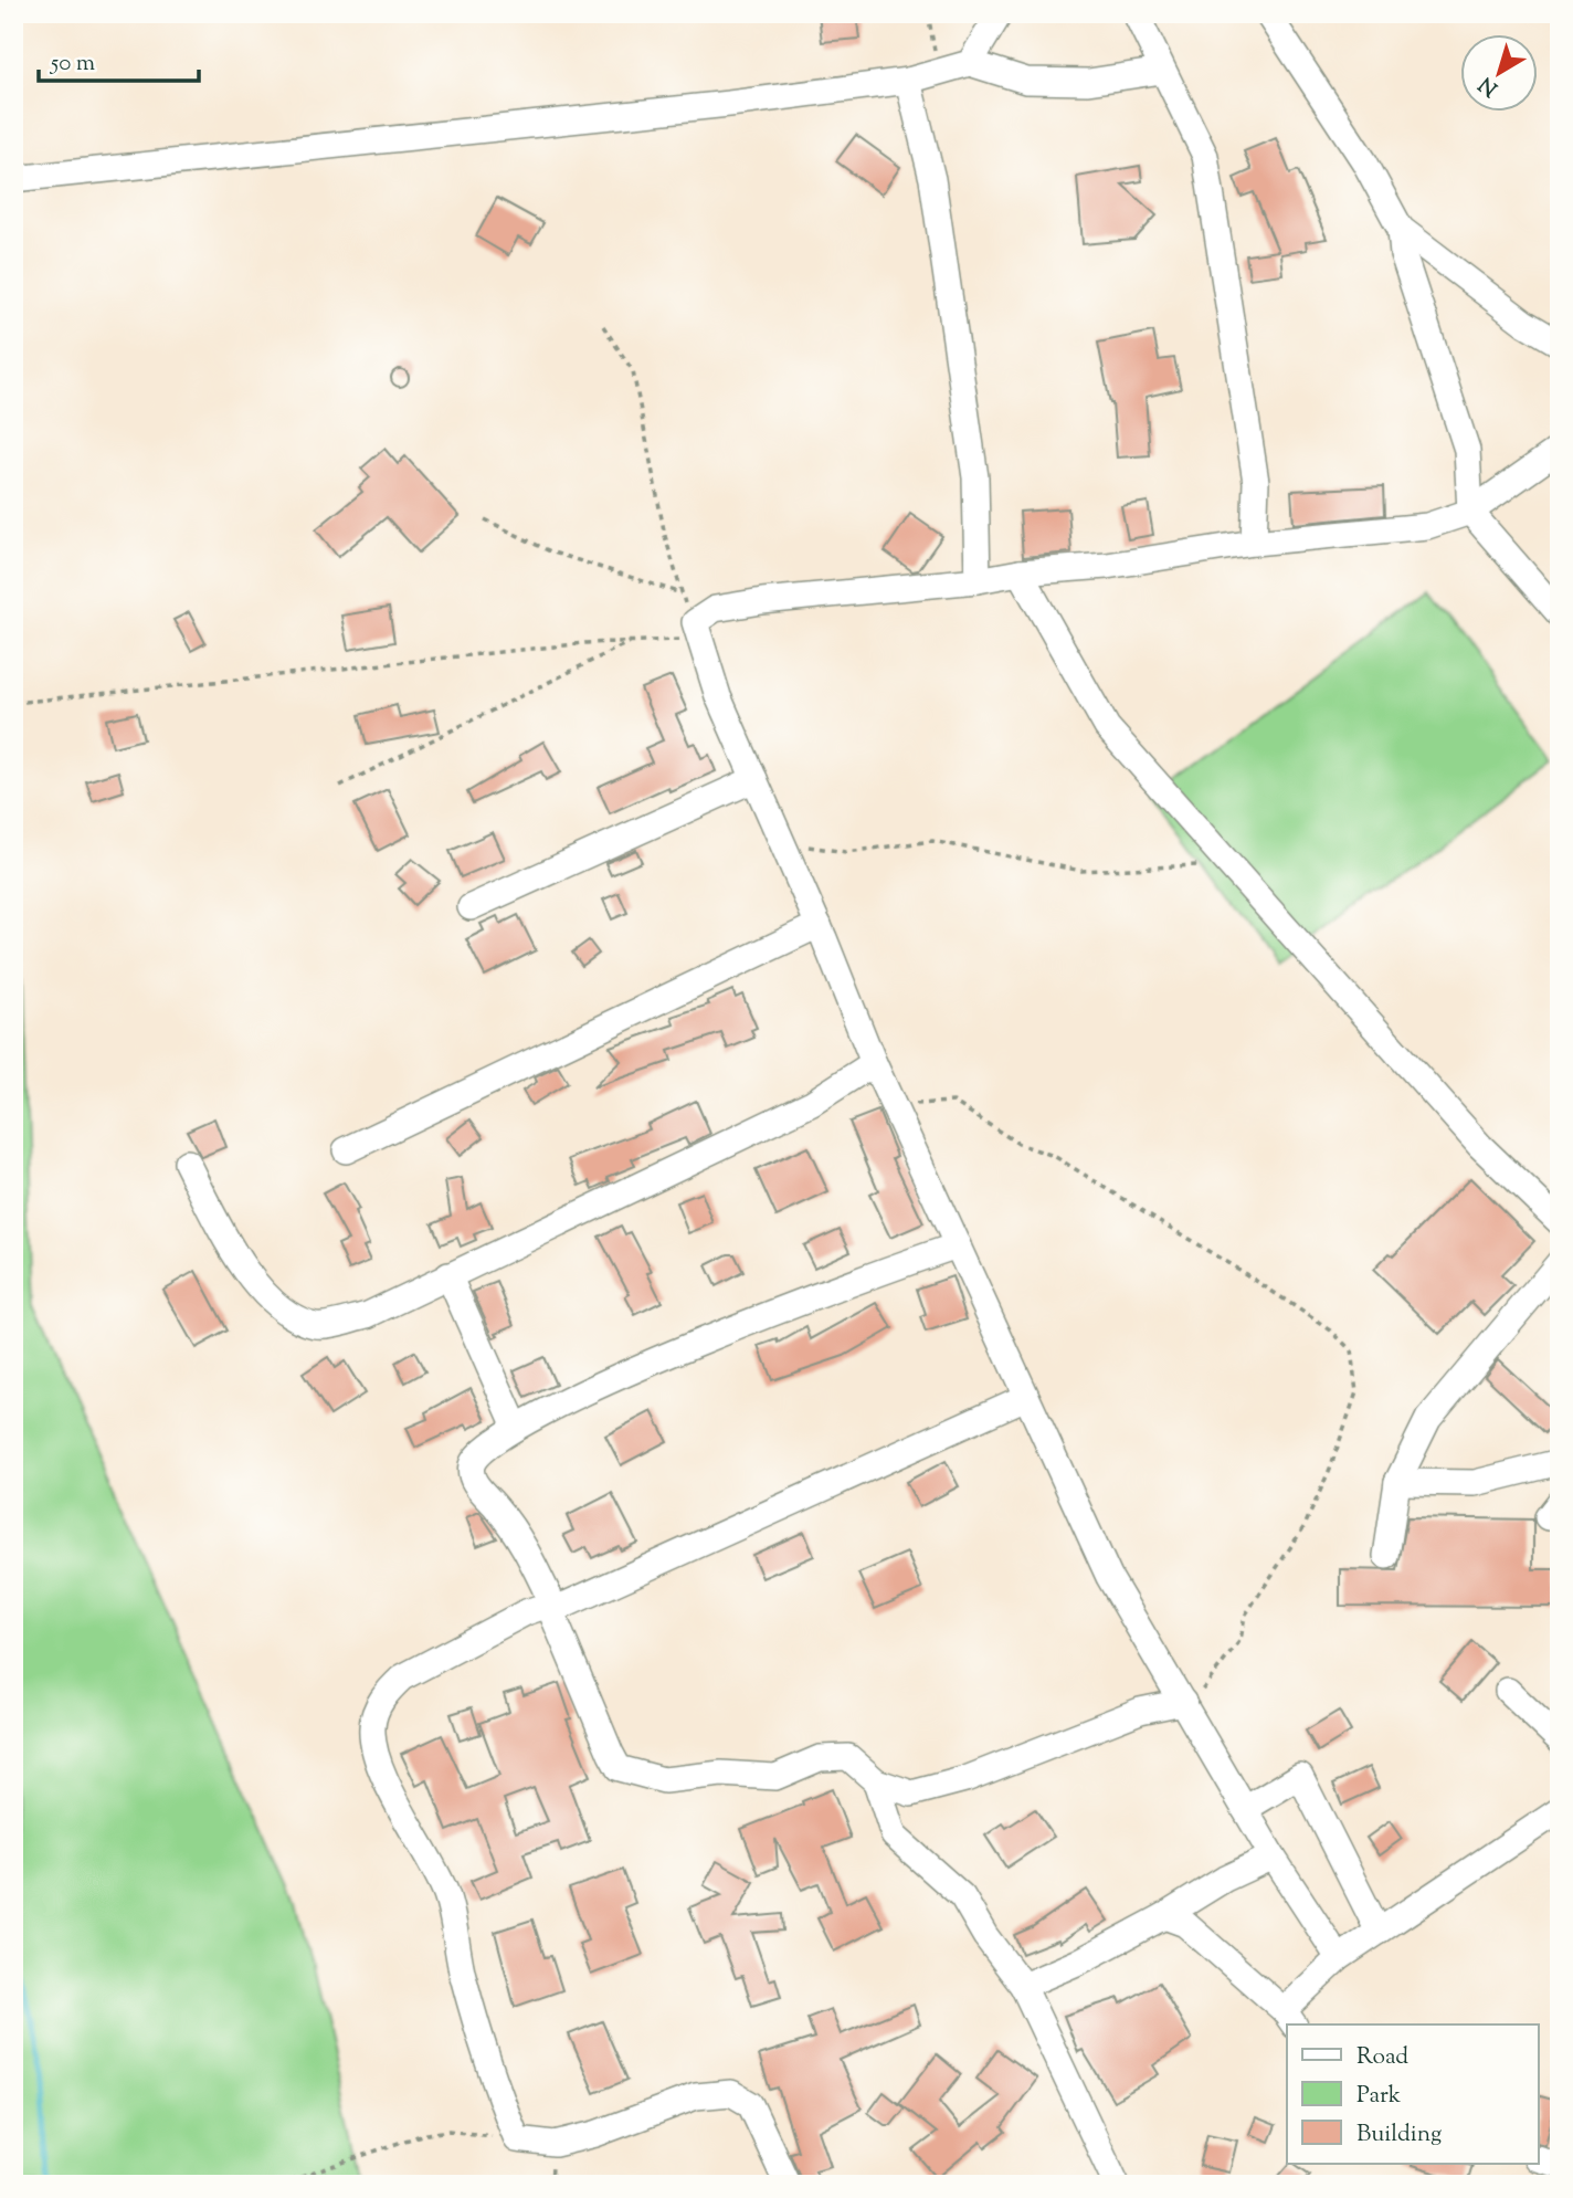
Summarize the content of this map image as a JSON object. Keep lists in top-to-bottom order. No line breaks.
{"legend":["Road","Park","Building"],"scale_bar":"50 m","north":"bottom left"}
